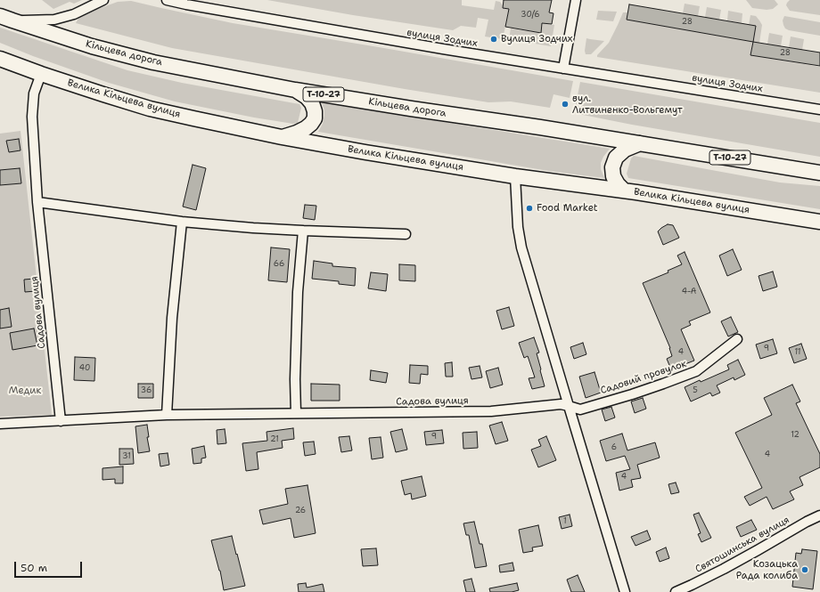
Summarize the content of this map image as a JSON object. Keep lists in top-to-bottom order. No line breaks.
{"streets":{"highway":["Кільцева дорога","Т-10-27","Велика Кільцева вулиця"],"street":["вулиця Зодчих","Садова вулиця","Садовий провулок","Святошинська вулиця"]},"crossings":[["Велика Кільцева вулиця","Садова вулиця"],["Садова вулиця","Садовий провулок"]],"parks":["Медик"],"places":["Вулиця Зодчих","вул. Литвиненко-Вольгемут","Food Market","Козацька Рада колиба"],"house_numbers":["30/6","28","28","66","4-А","9","4","11","40","36","5","12","9","21","6","4","31","4","26","1"],"scale_bar":"50 m"}
